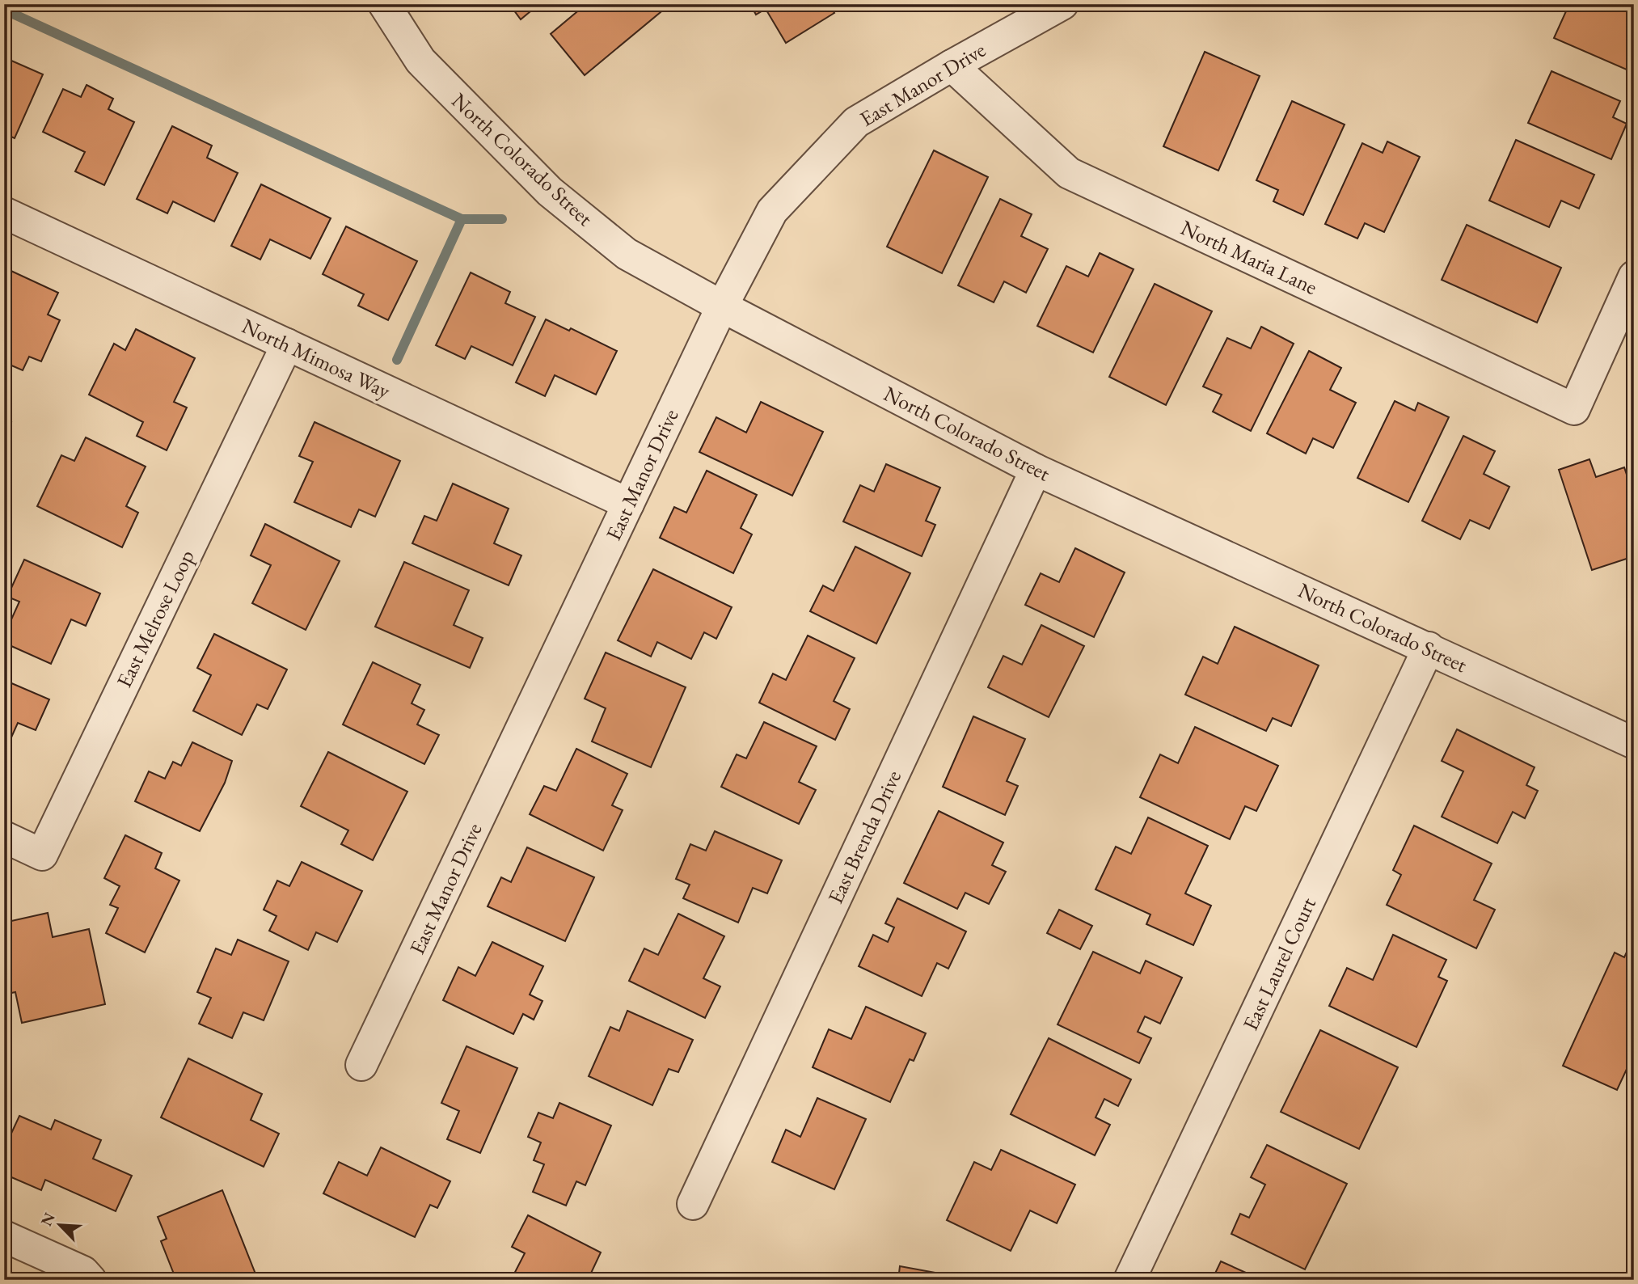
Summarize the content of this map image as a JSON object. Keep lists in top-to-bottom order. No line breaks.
{"streets":{"street":["East Manor Drive","North Colorado Street","North Maria Lane","North Mimosa Way","East Melrose Loop","East Brenda Drive","East Laurel Court"]},"crossings":[["East Manor Drive","North Colorado Street"],["East Manor Drive","North Maria Lane"],["East Manor Drive","North Mimosa Way"],["North Colorado Street","East Brenda Drive"],["North Colorado Street","East Laurel Court"],["North Mimosa Way","East Melrose Loop"]],"north":"top left"}
